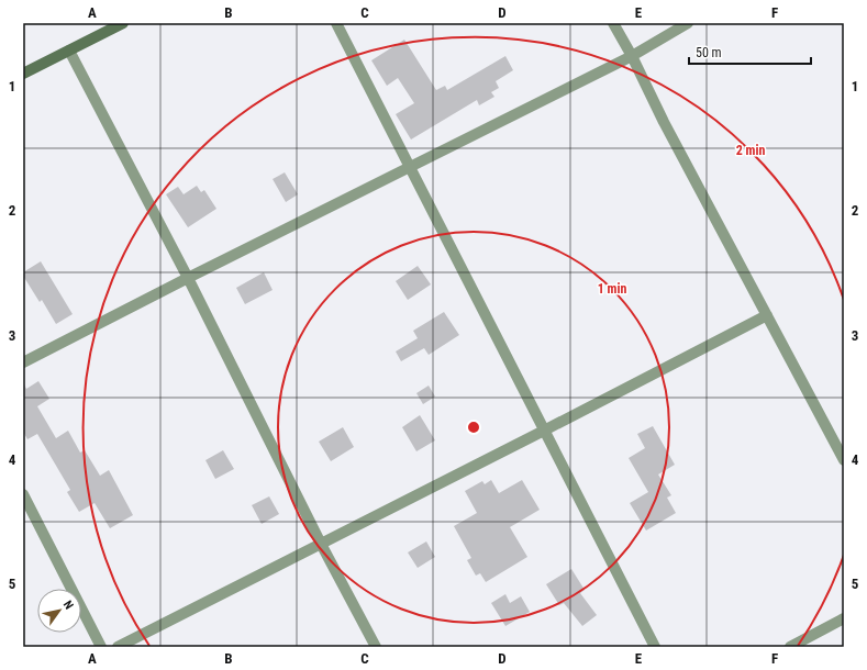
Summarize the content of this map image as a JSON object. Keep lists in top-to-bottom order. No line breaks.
{"scale_bar":"50 m","north":"top right","grid":{"columns":["A","B","C","D","E","F"],"rows":["1","2","3","4","5"]},"rings":["2 min","1 min"]}
